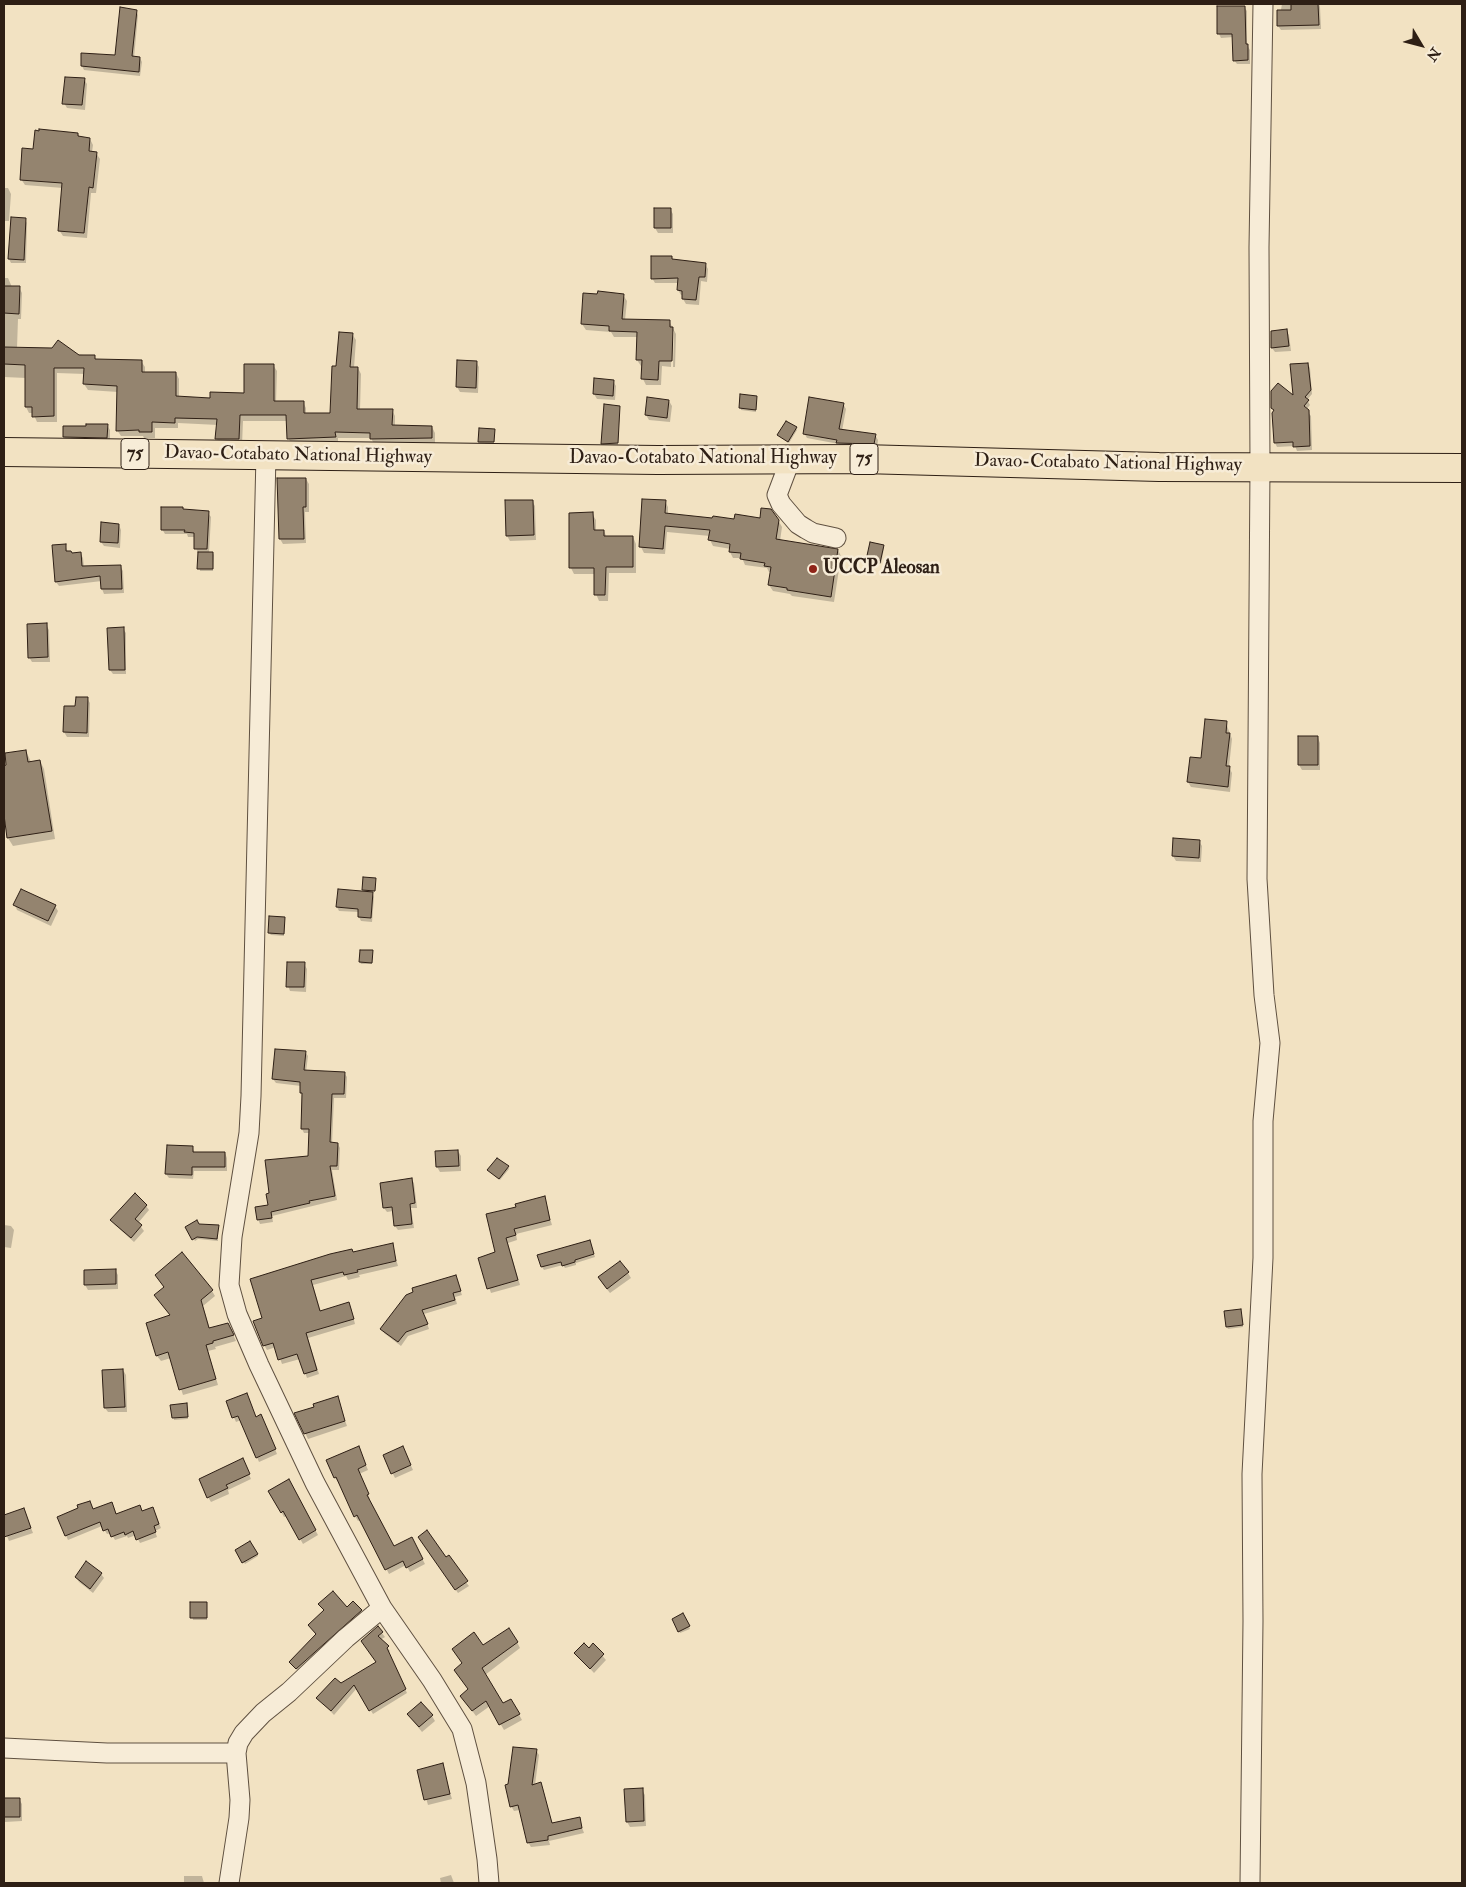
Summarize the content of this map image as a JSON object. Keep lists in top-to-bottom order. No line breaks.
{"streets":{"highway":["75","Davao-Cotabato National Highway"]},"places":["UCCP Aleosan"],"north":"bottom right"}
